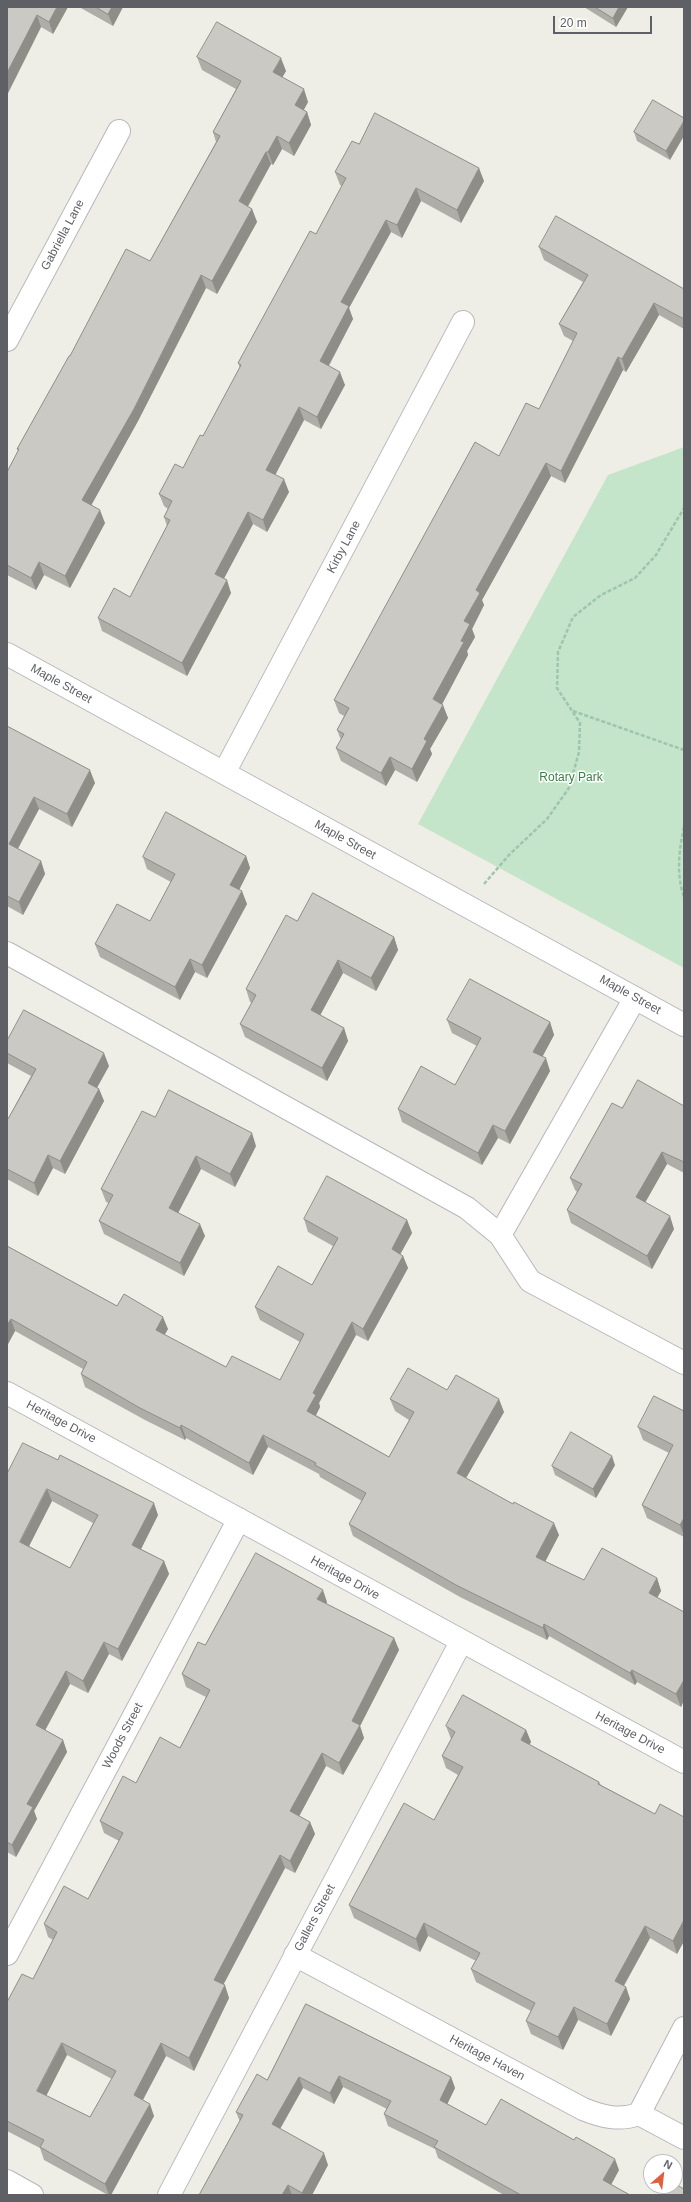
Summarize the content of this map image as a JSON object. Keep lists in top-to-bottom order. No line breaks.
{"streets":{"street":["Gabriella Lane","Kirby Lane","Maple Street","Heritage Drive","Woods Street","Gallers Street","Heritage Haven"]},"crossings":[["Kirby Lane","Maple Street"],["Heritage Drive","Woods Street"],["Heritage Drive","Gallers Street"],["Gallers Street","Heritage Haven"]],"parks":["Rotary Park"],"scale_bar":"20 m","north":"top right"}
